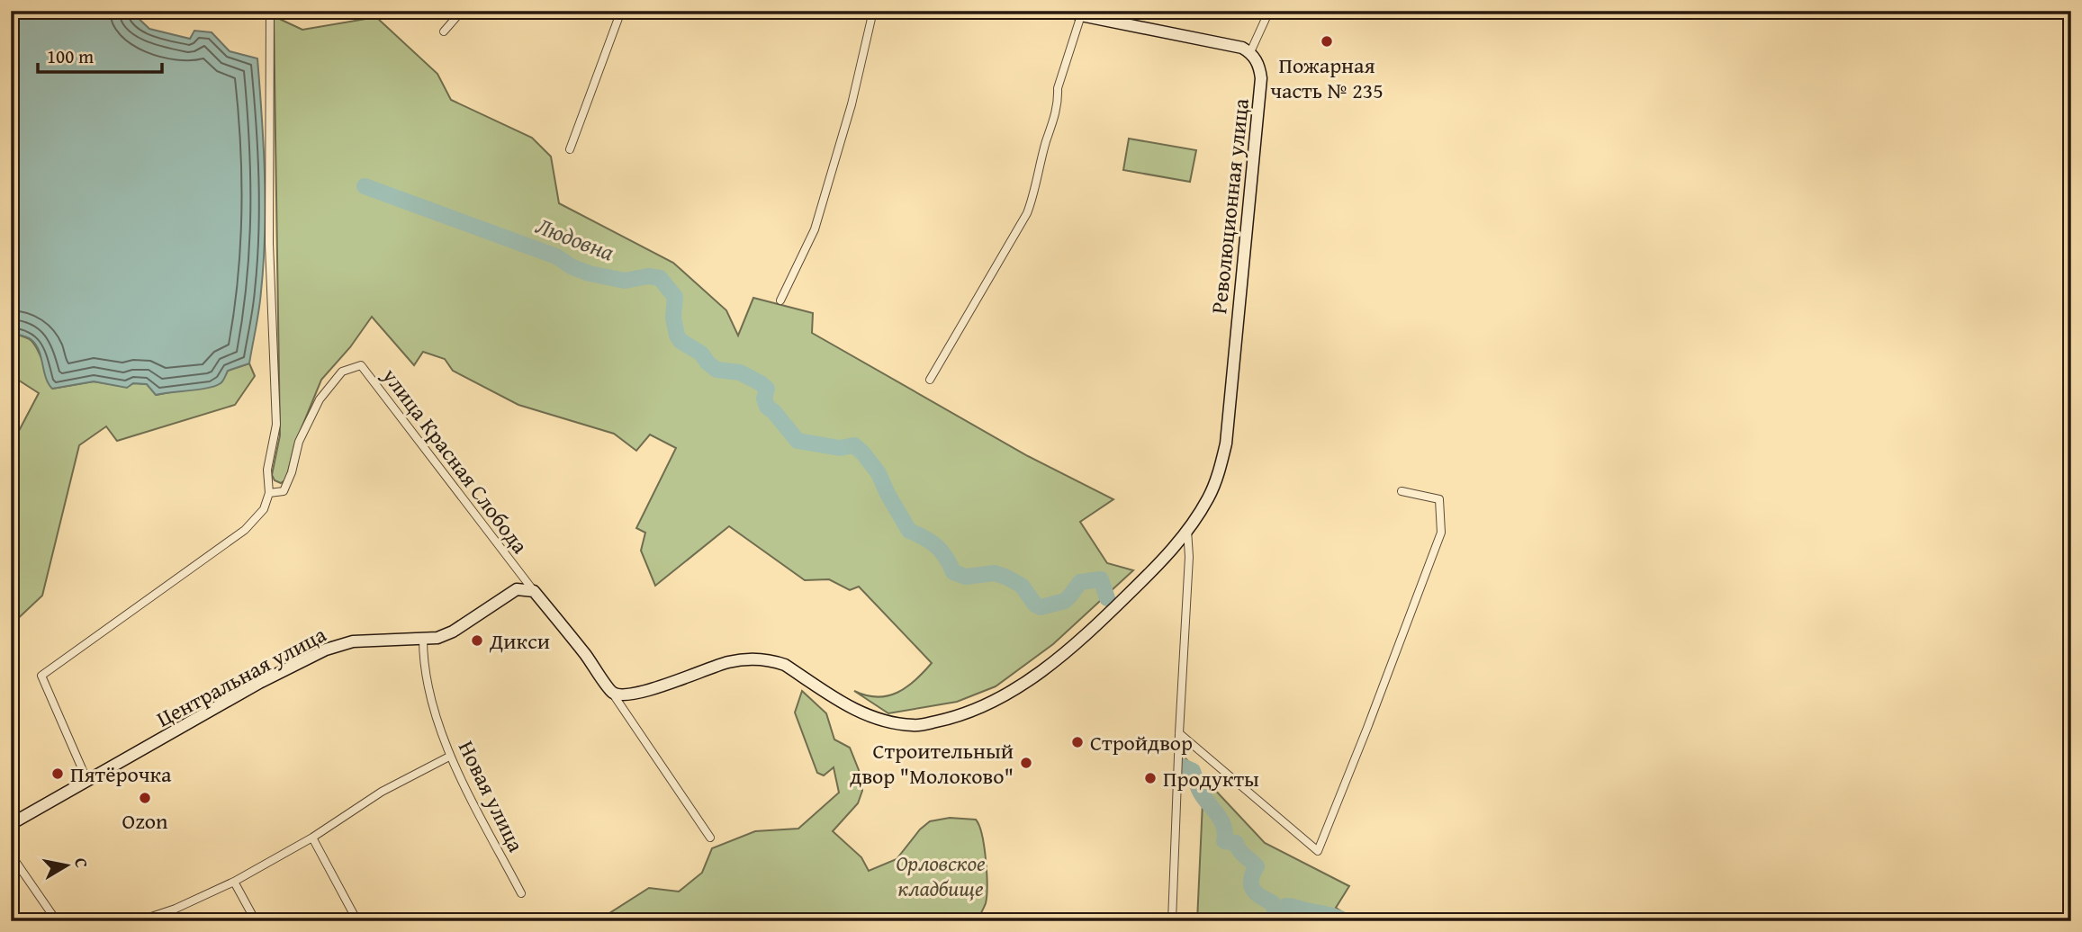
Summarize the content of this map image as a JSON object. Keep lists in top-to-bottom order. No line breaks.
{"streets":{"main road":["Революционная улица","Центральная улица"],"street":["улица Красная Слобода","Новая улица"]},"crossings":[["улица Красная Слобода","Центральная улица"],["Центральная улица","Новая улица"]],"water":["Людовна"],"parks":["Орловское кладбище"],"places":["Пожарная часть № 235","Дикси","Стройдвор","Строительный двор \"Молоково\"","Пятёрочка","Продукты","Ozon"],"scale_bar":"100 m","north":"right"}
